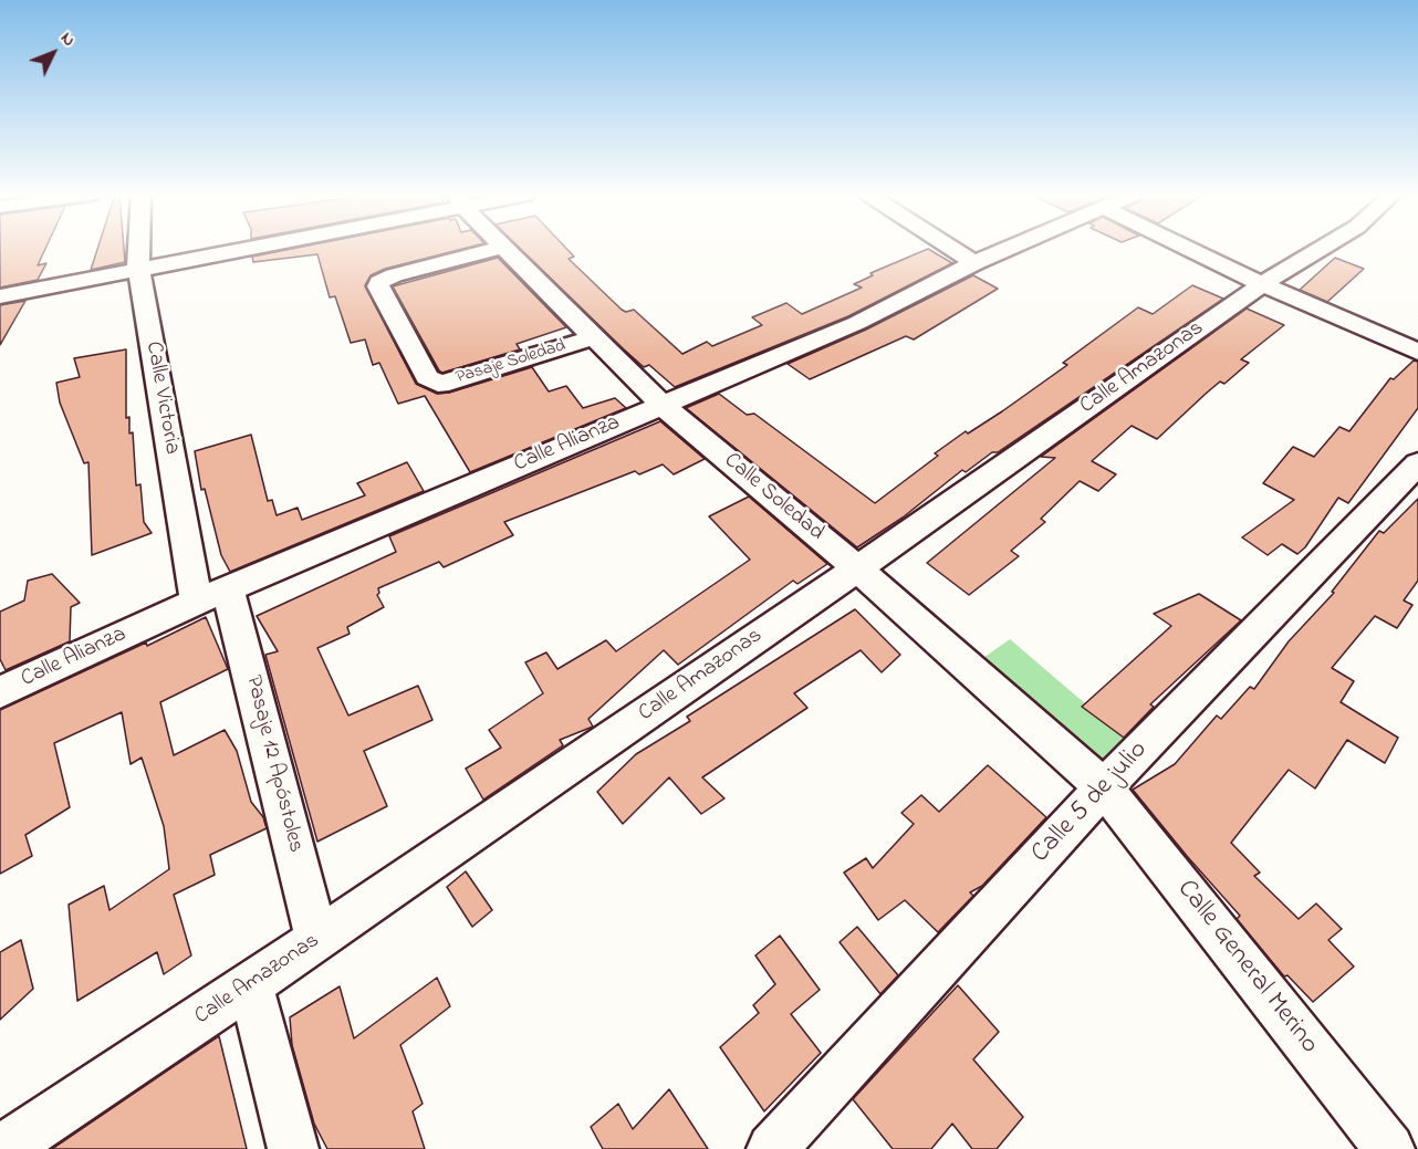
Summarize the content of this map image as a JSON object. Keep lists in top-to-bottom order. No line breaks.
{"streets":{"street":["Pasaje Soledad","Calle Amazonas","Calle Victoria","Calle Alianza","Calle Soledad","Pasaje 12 Apóstoles","Calle 5 de julio","Calle General Merino"]},"crossings":[["Pasaje Soledad","Calle Soledad"],["Calle Amazonas","Calle Soledad"],["Calle Amazonas","Pasaje 12 Apóstoles"],["Calle Victoria","Calle Alianza"],["Calle Victoria","Pasaje 12 Apóstoles"],["Calle Alianza","Calle Soledad"],["Calle Alianza","Pasaje 12 Apóstoles"],["Calle Soledad","Calle 5 de julio"],["Calle Soledad","Calle General Merino"],["Calle 5 de julio","Calle General Merino"]],"north":"top right"}
